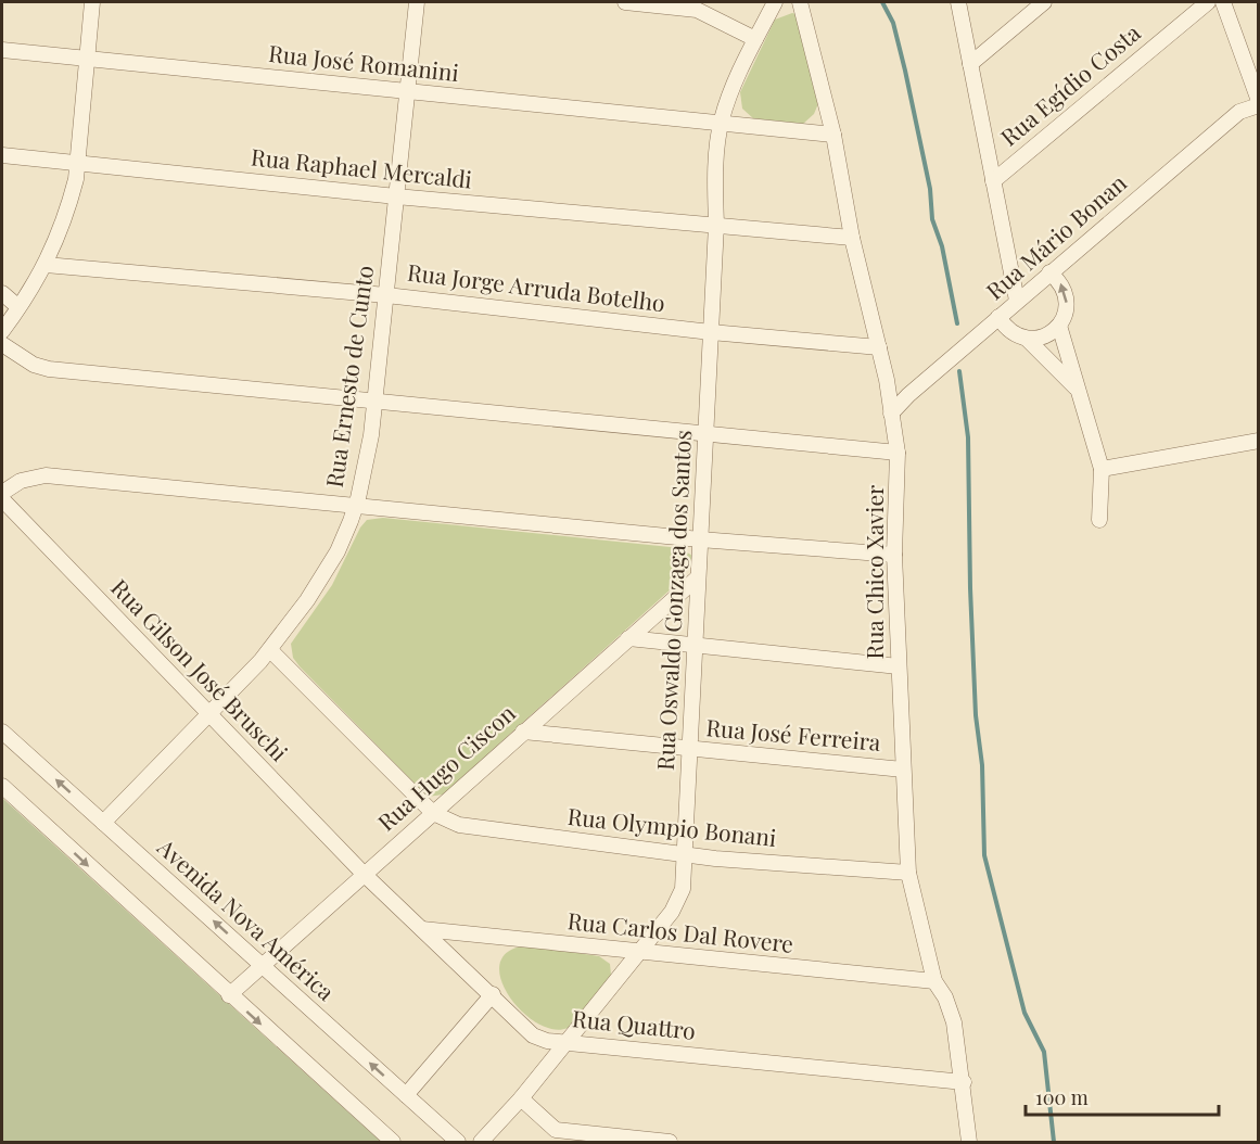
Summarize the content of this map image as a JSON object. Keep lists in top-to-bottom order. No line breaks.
{"streets":{"street":["Rua José Romanini","Rua Egídio Costa","Rua Raphael Mercaldi","Rua Mário Bonan","Rua Jorge Arruda Botelho","Rua Ernesto de Cunto","Rua Chico Xavier","Rua Oswaldo Gonzaga dos Santos","Rua Gilson José Bruschi","Rua José Ferreira","Rua Hugo Ciscon","Rua Olympio Bonani","Avenida Nova América","Rua Carlos Dal Rovere","Rua Quattro"]},"crossings":[["Rua José Romanini","Rua Ernesto de Cunto"],["Rua José Romanini","Rua Chico Xavier"],["Rua José Romanini","Rua Oswaldo Gonzaga dos Santos"],["Rua Raphael Mercaldi","Rua Ernesto de Cunto"],["Rua Raphael Mercaldi","Rua Chico Xavier"],["Rua Raphael Mercaldi","Rua Oswaldo Gonzaga dos Santos"],["Rua Mário Bonan","Rua Chico Xavier"],["Rua Jorge Arruda Botelho","Rua Ernesto de Cunto"],["Rua Jorge Arruda Botelho","Rua Chico Xavier"],["Rua Jorge Arruda Botelho","Rua Oswaldo Gonzaga dos Santos"],["Rua Ernesto de Cunto","Rua Gilson José Bruschi"],["Rua Ernesto de Cunto","Avenida Nova América"],["Rua Chico Xavier","Rua José Ferreira"],["Rua Chico Xavier","Rua Olympio Bonani"],["Rua Chico Xavier","Rua Carlos Dal Rovere"],["Rua Chico Xavier","Rua Quattro"],["Rua Oswaldo Gonzaga dos Santos","Rua José Ferreira"],["Rua Oswaldo Gonzaga dos Santos","Rua Hugo Ciscon"],["Rua Oswaldo Gonzaga dos Santos","Rua Olympio Bonani"],["Rua Oswaldo Gonzaga dos Santos","Rua Carlos Dal Rovere"],["Rua Oswaldo Gonzaga dos Santos","Rua Quattro"],["Rua Gilson José Bruschi","Rua Hugo Ciscon"],["Rua Gilson José Bruschi","Rua Quattro"],["Rua José Ferreira","Rua Hugo Ciscon"],["Rua Hugo Ciscon","Rua Olympio Bonani"],["Rua Hugo Ciscon","Avenida Nova América"],["Rua Hugo Ciscon","Rua Quattro"],["Rua Carlos Dal Rovere","Rua Quattro"]],"scale_bar":"100 m"}
